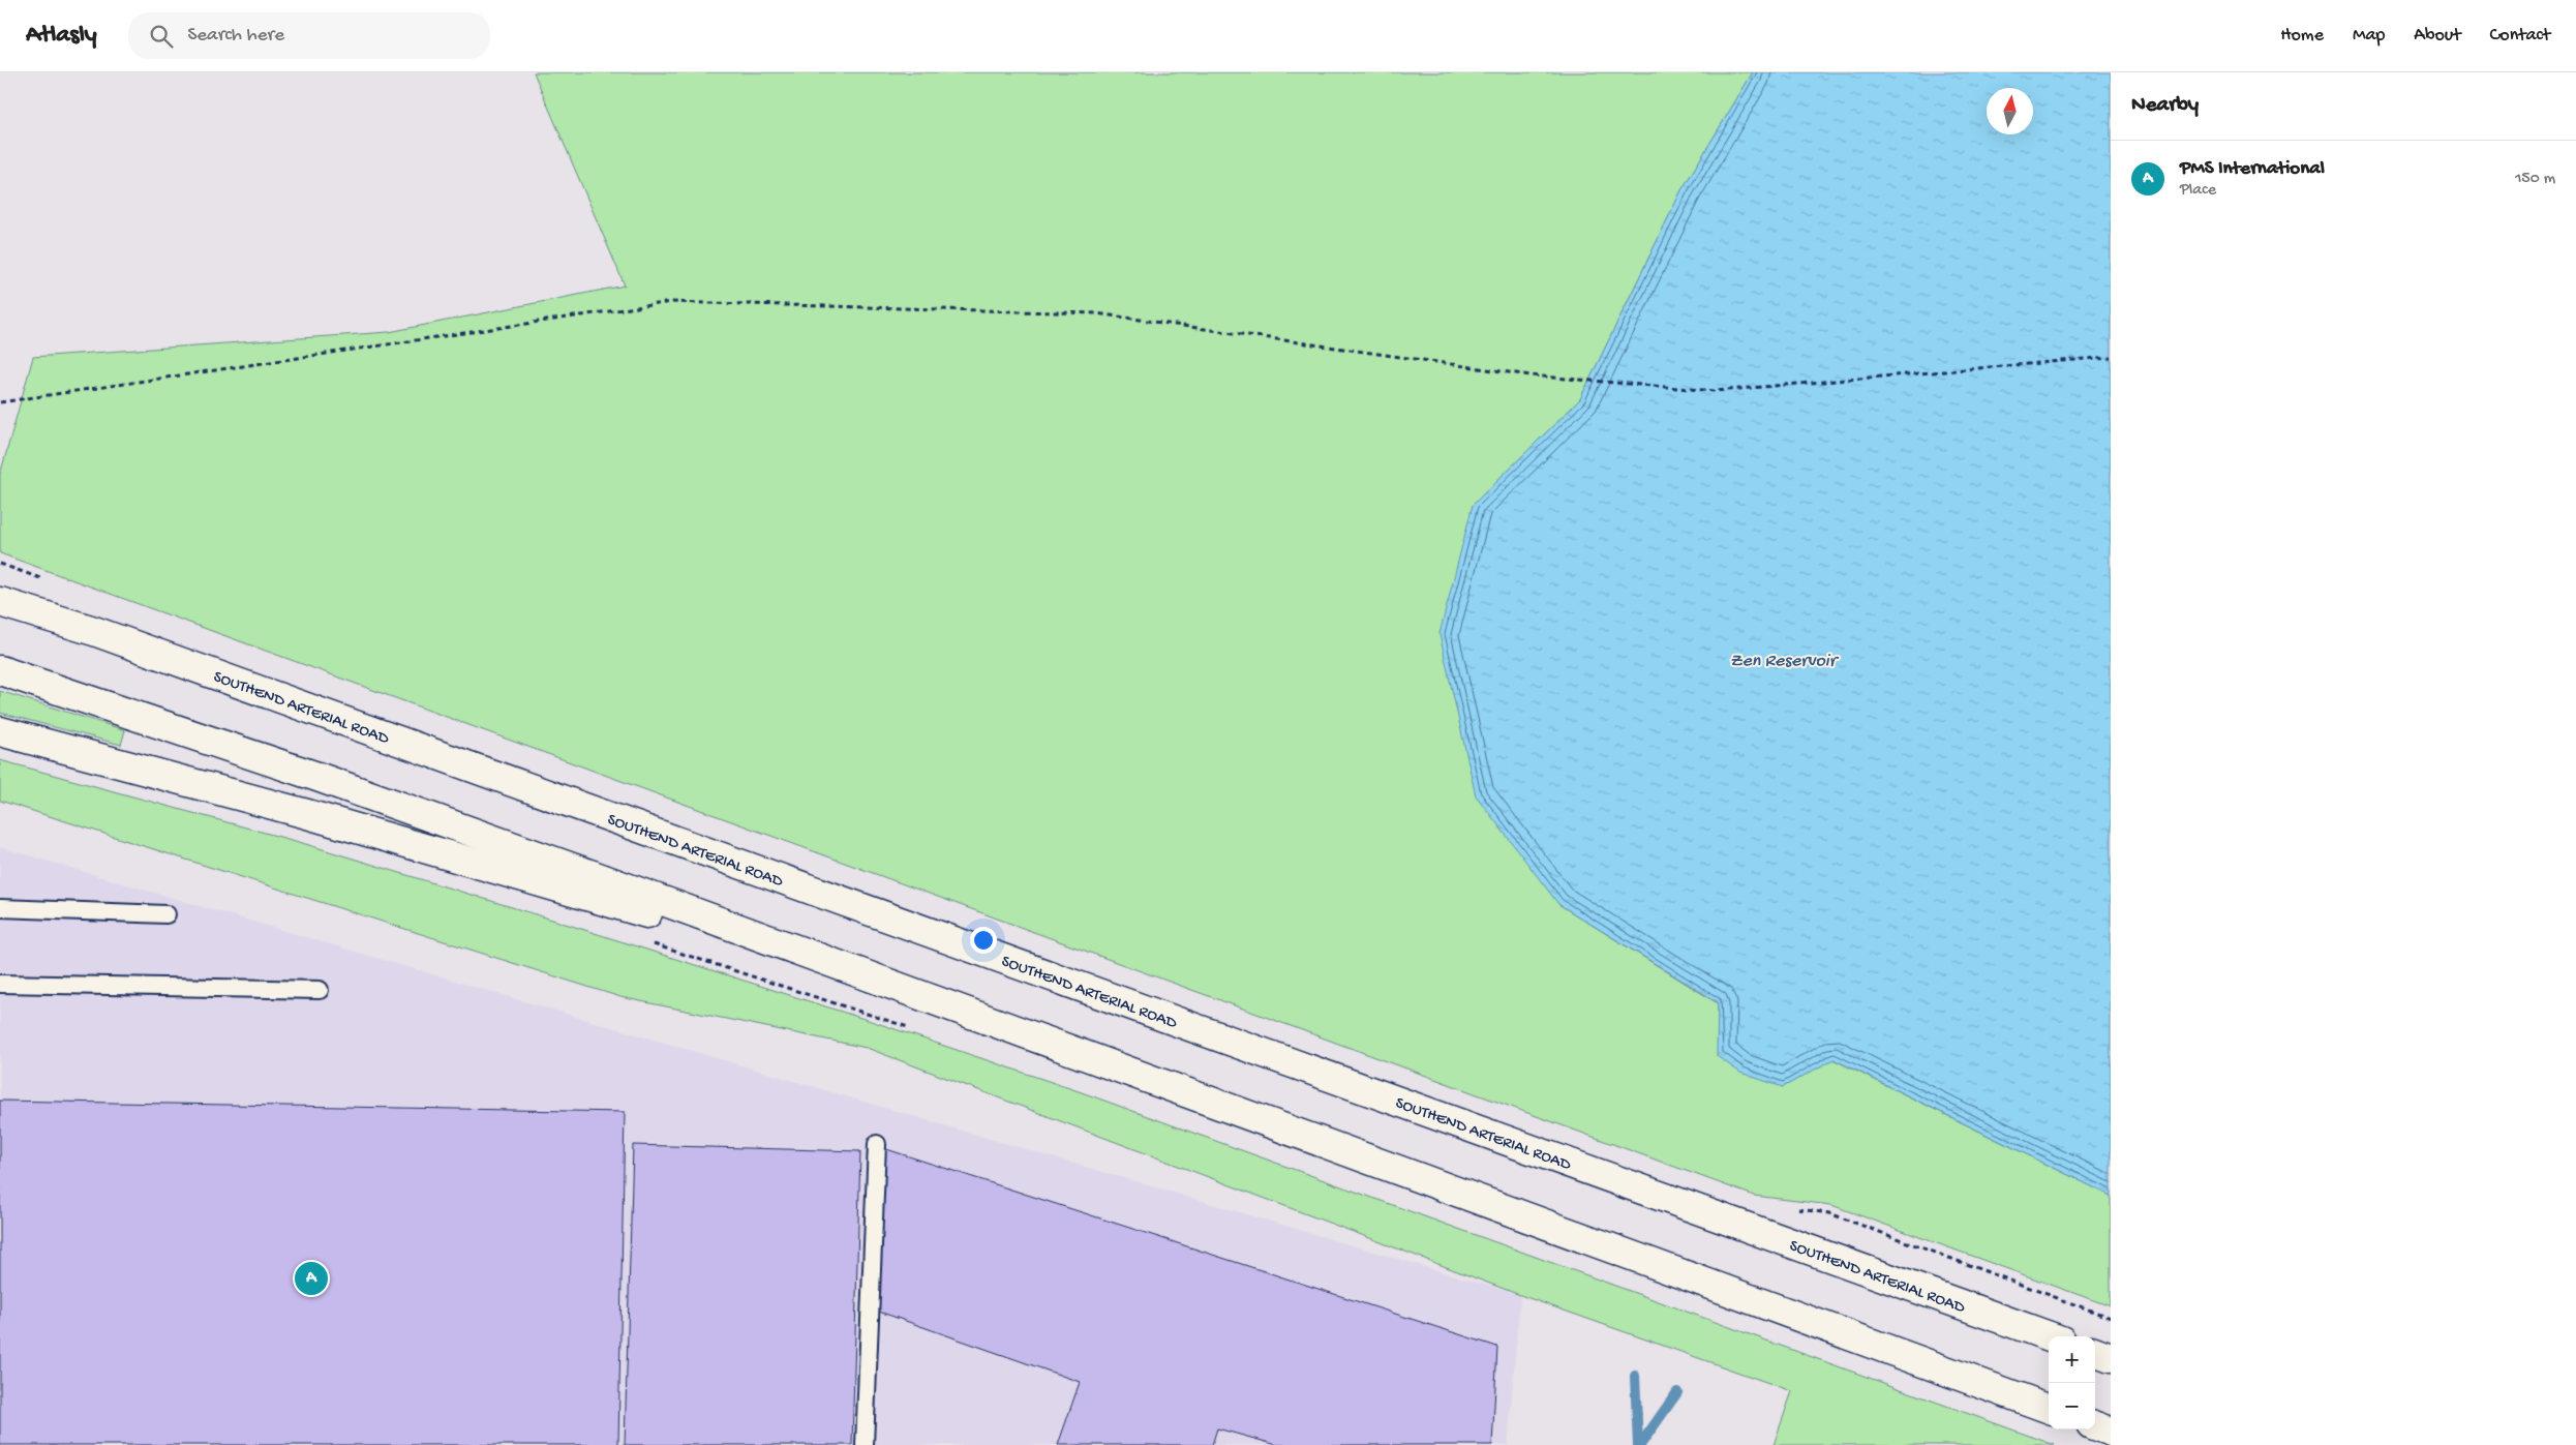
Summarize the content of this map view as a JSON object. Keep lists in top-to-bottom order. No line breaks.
{"streets":{"highway":["SOUTHEND ARTERIAL ROAD"]},"water":["Zen Reservoir"],"north":"top","page":{"header":"Atlasly","search":"Search here","nav":["Home","Map","About","Contact"],"heading":"Nearby","list":[{"mark":"A","name":"PMS International","note":"Place","value":"150 m"}],"pins":"A","map_buttons":["+","−"]}}
